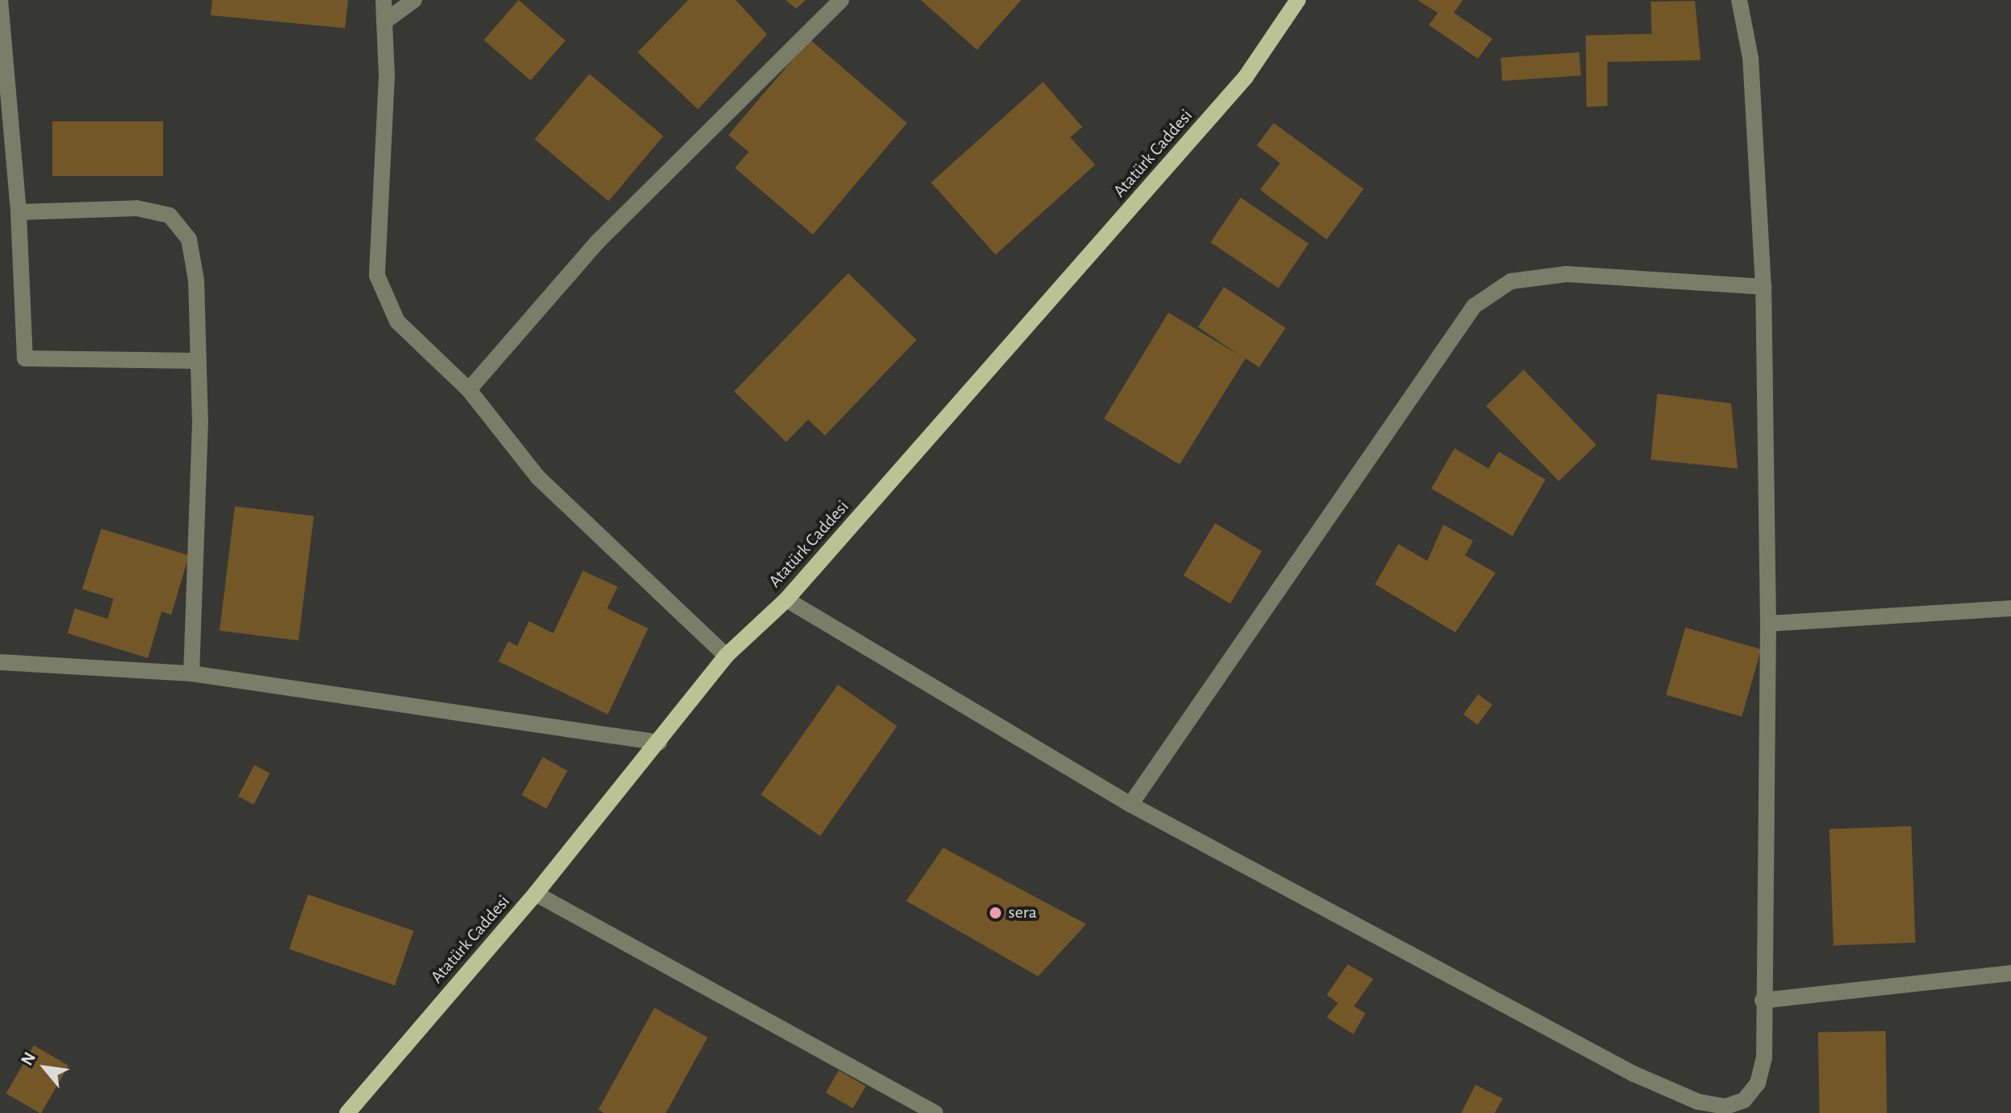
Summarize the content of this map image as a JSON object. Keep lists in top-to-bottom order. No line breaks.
{"streets":{"main road":["Atatürk Caddesi"]},"places":["sera"],"north":"top left"}
